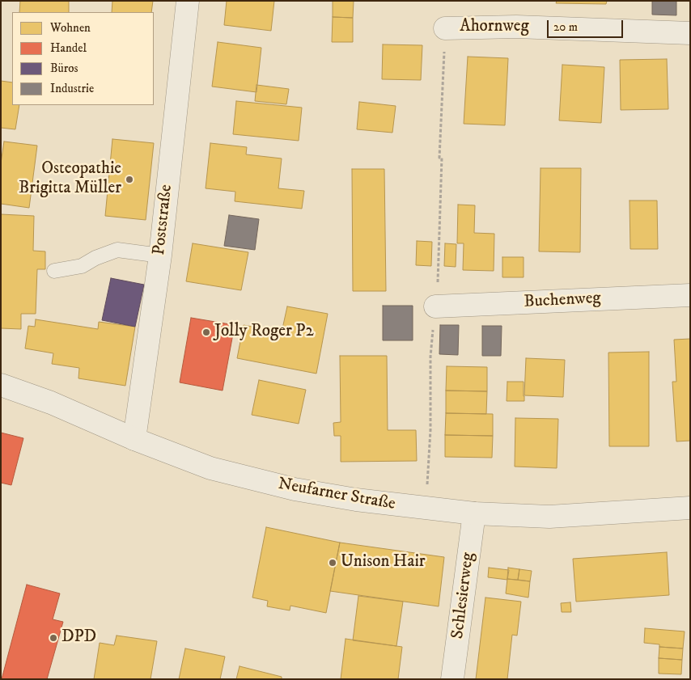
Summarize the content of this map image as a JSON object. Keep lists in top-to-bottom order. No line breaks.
{"streets":{"street":["Ahornweg","Poststraße","Buchenweg","Neufarner Straße","Schlesierweg"]},"crossings":[["Poststraße","Neufarner Straße"],["Neufarner Straße","Schlesierweg"]],"places":["Osteopathie Brigitta Müller","Jolly Roger P2","Unison Hair","DPD"],"legend":["Wohnen","Handel","Büros","Industrie"],"scale_bar":"20 m"}
